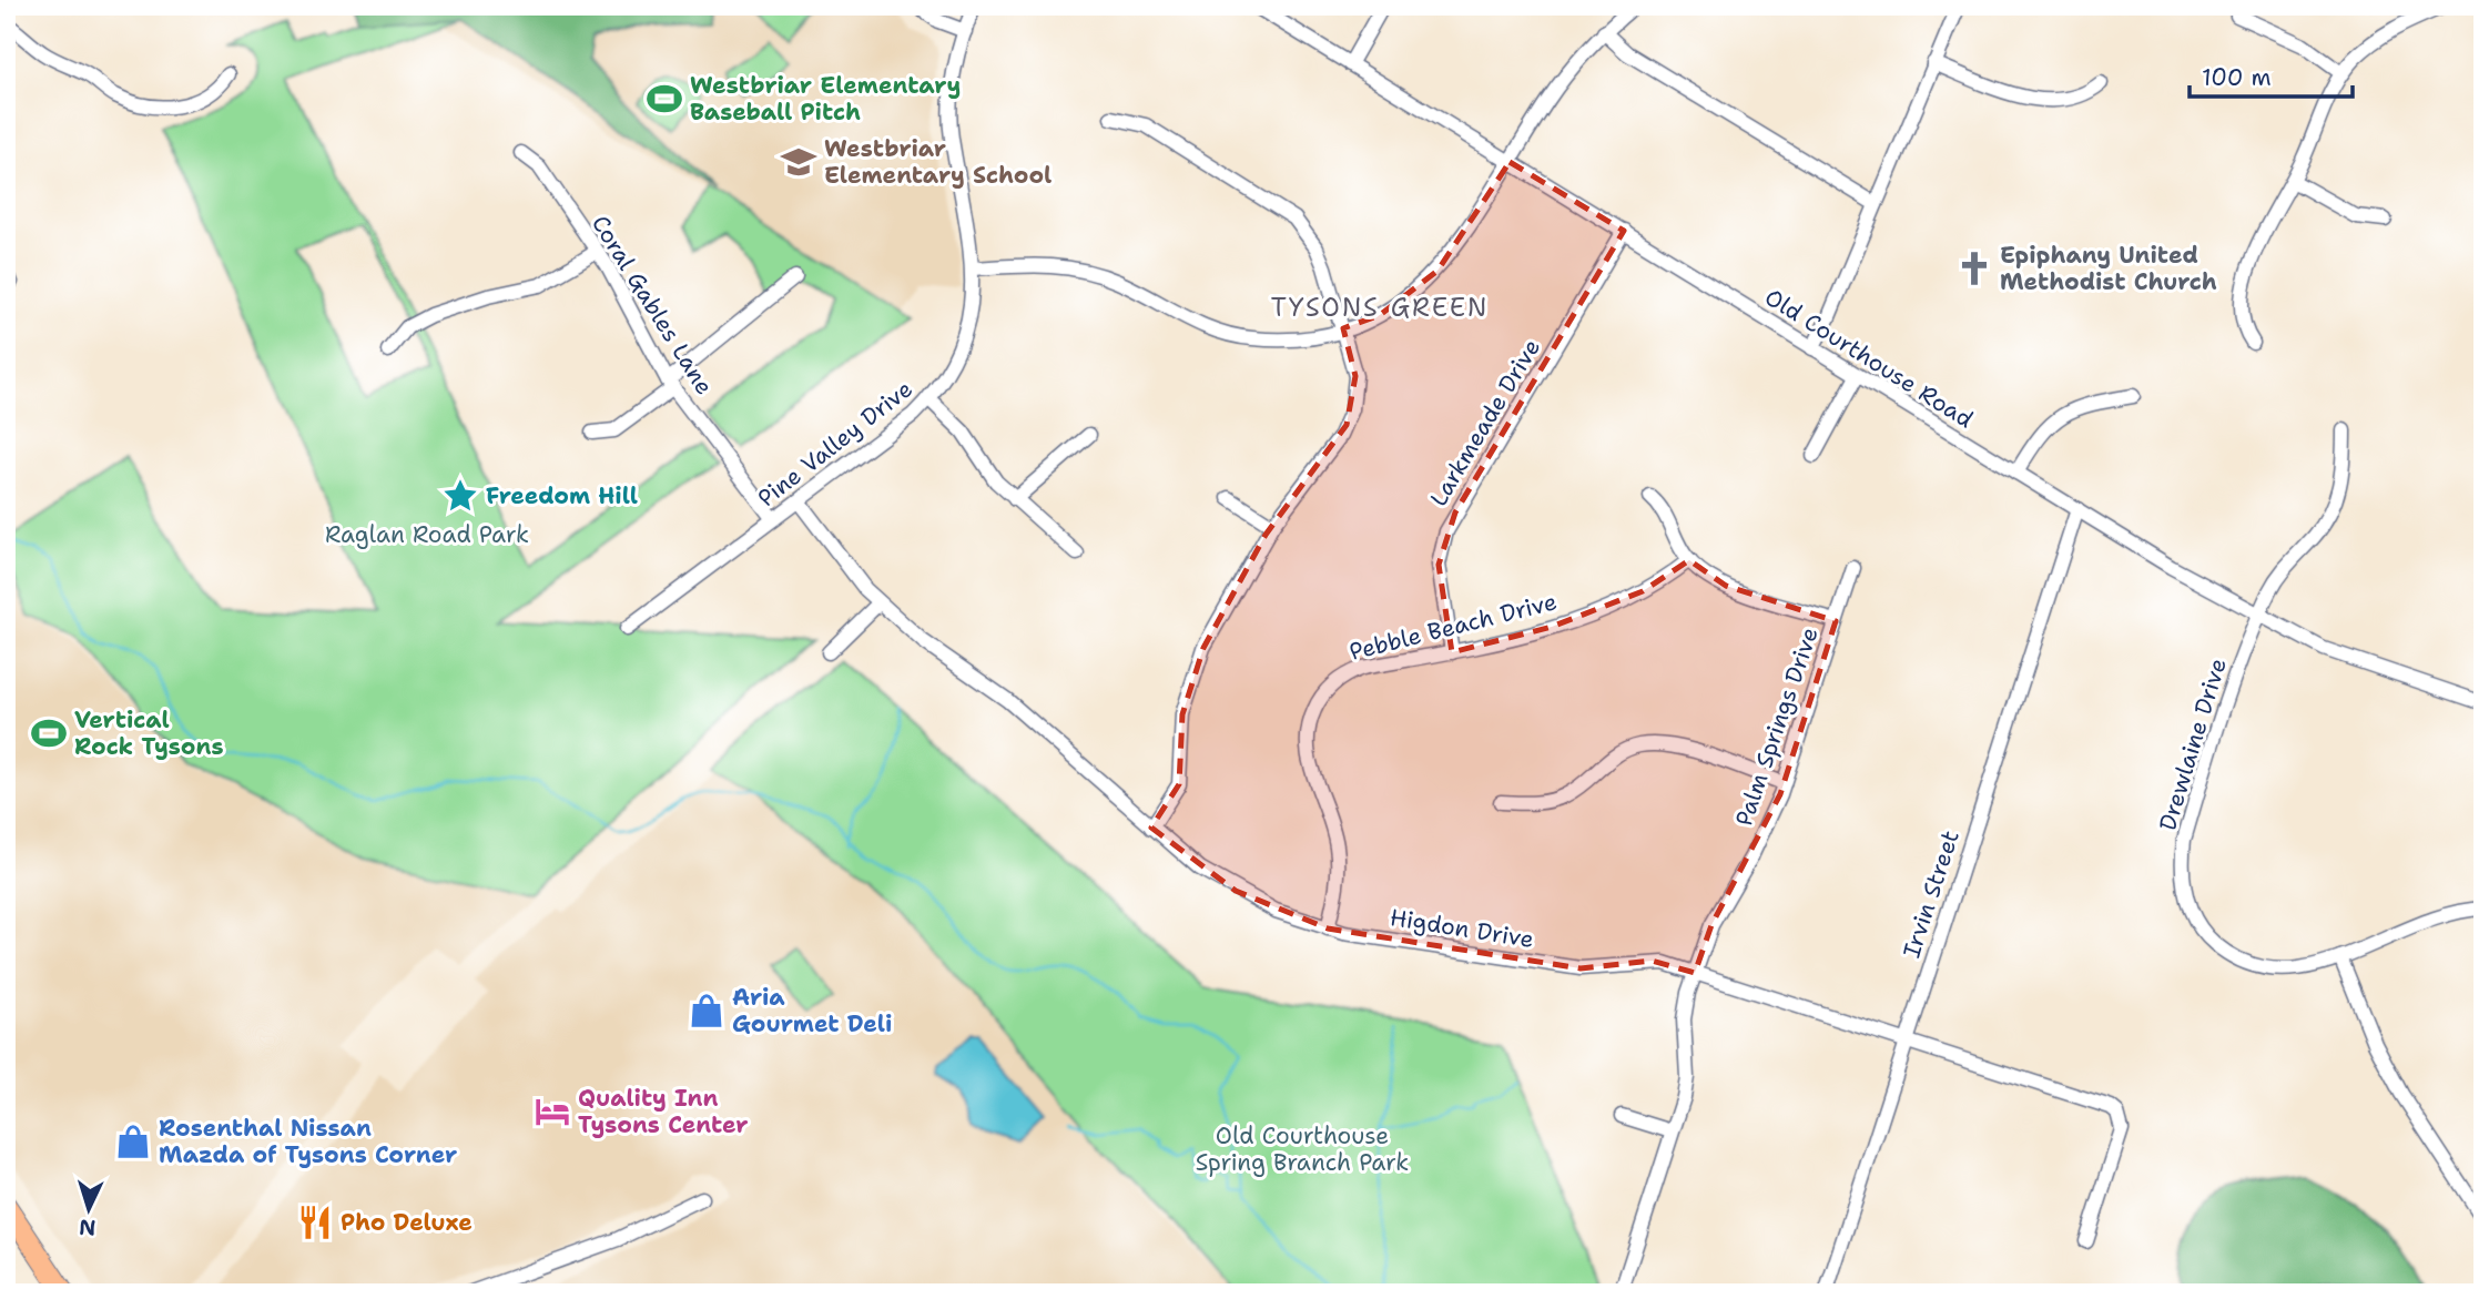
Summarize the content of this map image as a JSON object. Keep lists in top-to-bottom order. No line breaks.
{"streets":{"street":["Coral Gables Lane","Old Courthouse Road","Larkmeade Drive","Pine Valley Drive","Pebble Beach Drive","Palm Springs Drive","Drewlaine Drive","Irvin Street","Higdon Drive"]},"crossings":[["Coral Gables Lane","Pine Valley Drive"],["Old Courthouse Road","Larkmeade Drive"],["Old Courthouse Road","Drewlaine Drive"],["Old Courthouse Road","Irvin Street"],["Larkmeade Drive","Pebble Beach Drive"],["Pine Valley Drive","Higdon Drive"],["Pebble Beach Drive","Higdon Drive"],["Palm Springs Drive","Higdon Drive"],["Irvin Street","Higdon Drive"]],"districts":["TYSONS GREEN"],"parks":["Raglan Road Park","Old Courthouse Spring Branch Park"],"places":{"sports":["Westbriar Elementary Baseball Pitch","Vertical Rock Tysons"],"school or university":["Westbriar Elementary School"],"church":["Epiphany United Methodist Church"],"place":["Freedom Hill"],"shop":["Aria Gourmet Deli","Rosenthal Nissan Mazda of Tysons Corner"],"hotel":["Quality Inn Tysons Center"],"restaurant":["Pho Deluxe"]},"scale_bar":"100 m","north":"bottom"}
